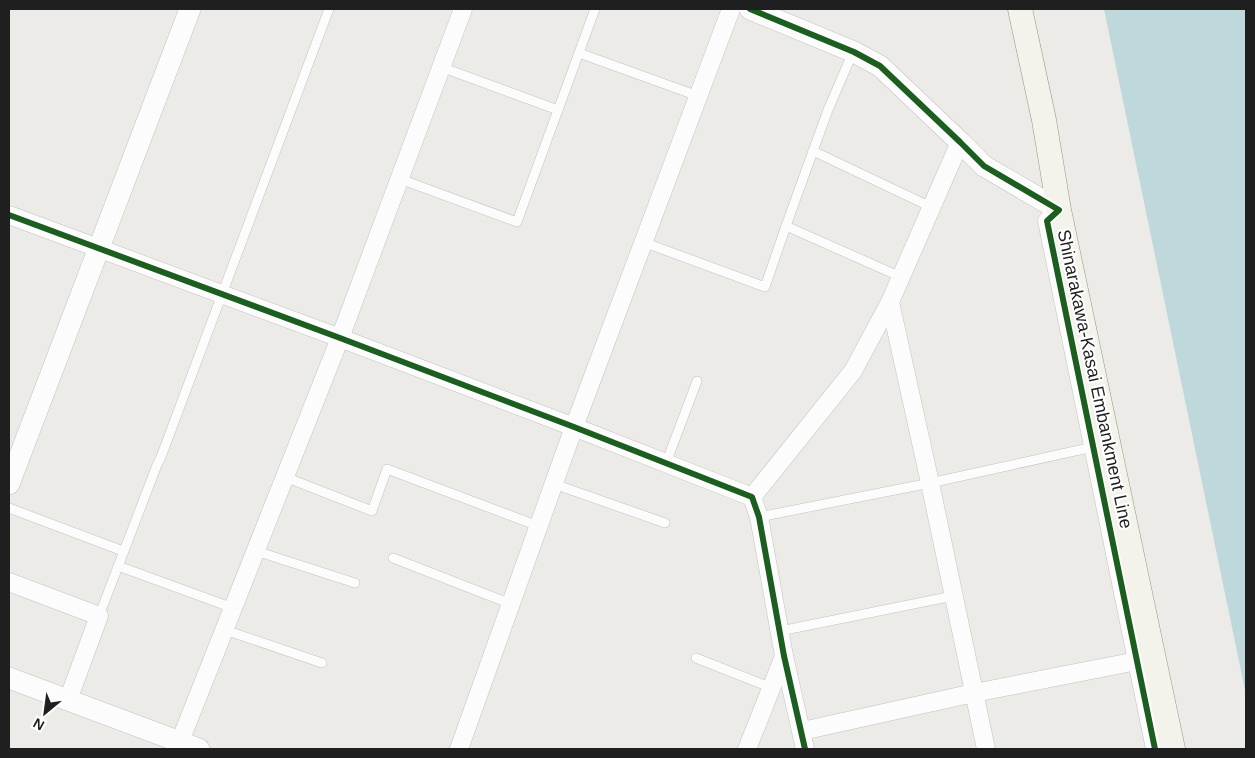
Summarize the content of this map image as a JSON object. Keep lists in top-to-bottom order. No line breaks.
{"streets":{"main road":["Shinarakawa-Kasai Embankment Line"]},"north":"bottom left"}
